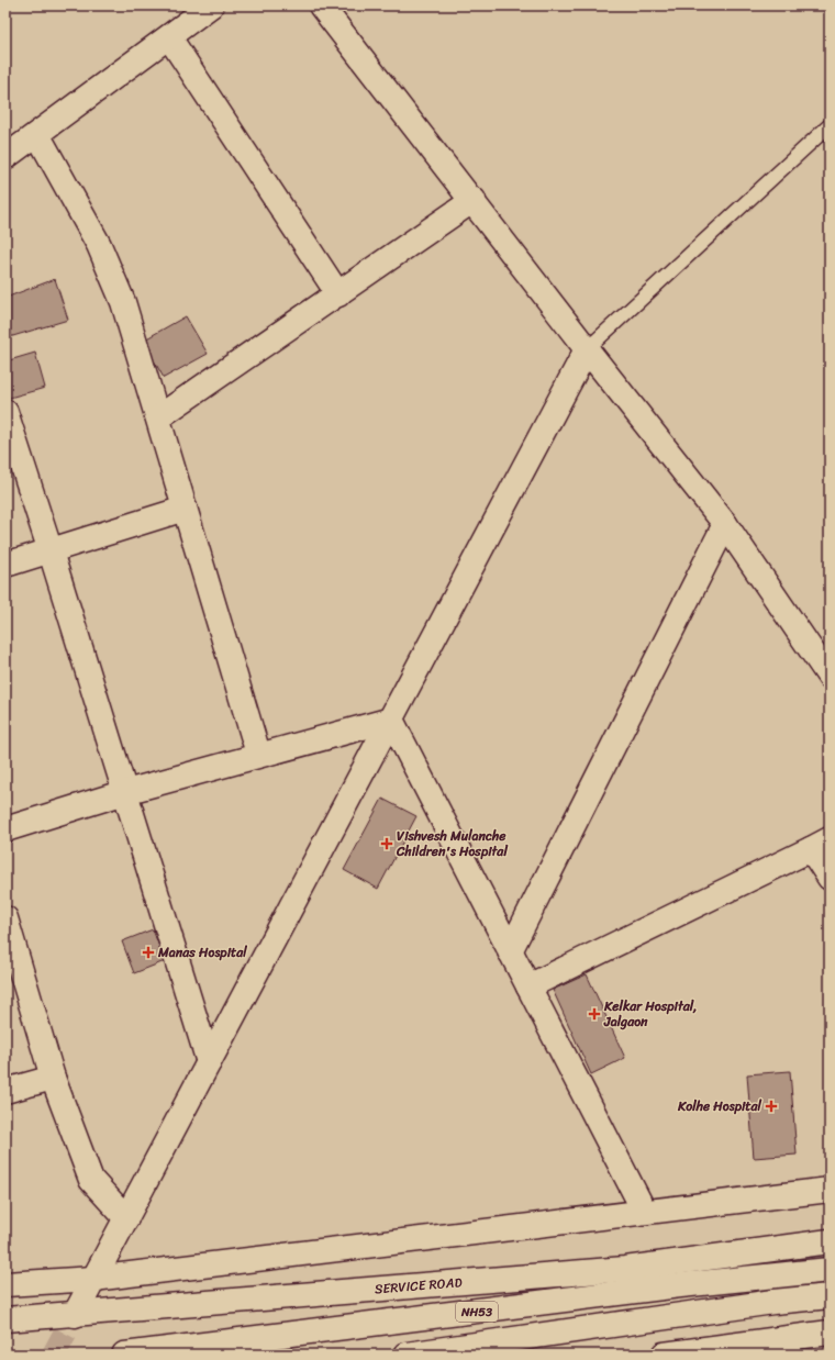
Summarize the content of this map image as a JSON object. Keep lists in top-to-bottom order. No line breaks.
{"streets":{"main road":["SERVICE ROAD","NH53"]},"places":{"health":["Vishvesh Mulanche Children's Hospital","Manas Hospital","Kelkar Hospital, Jalgaon","Kolhe Hospital"]}}
